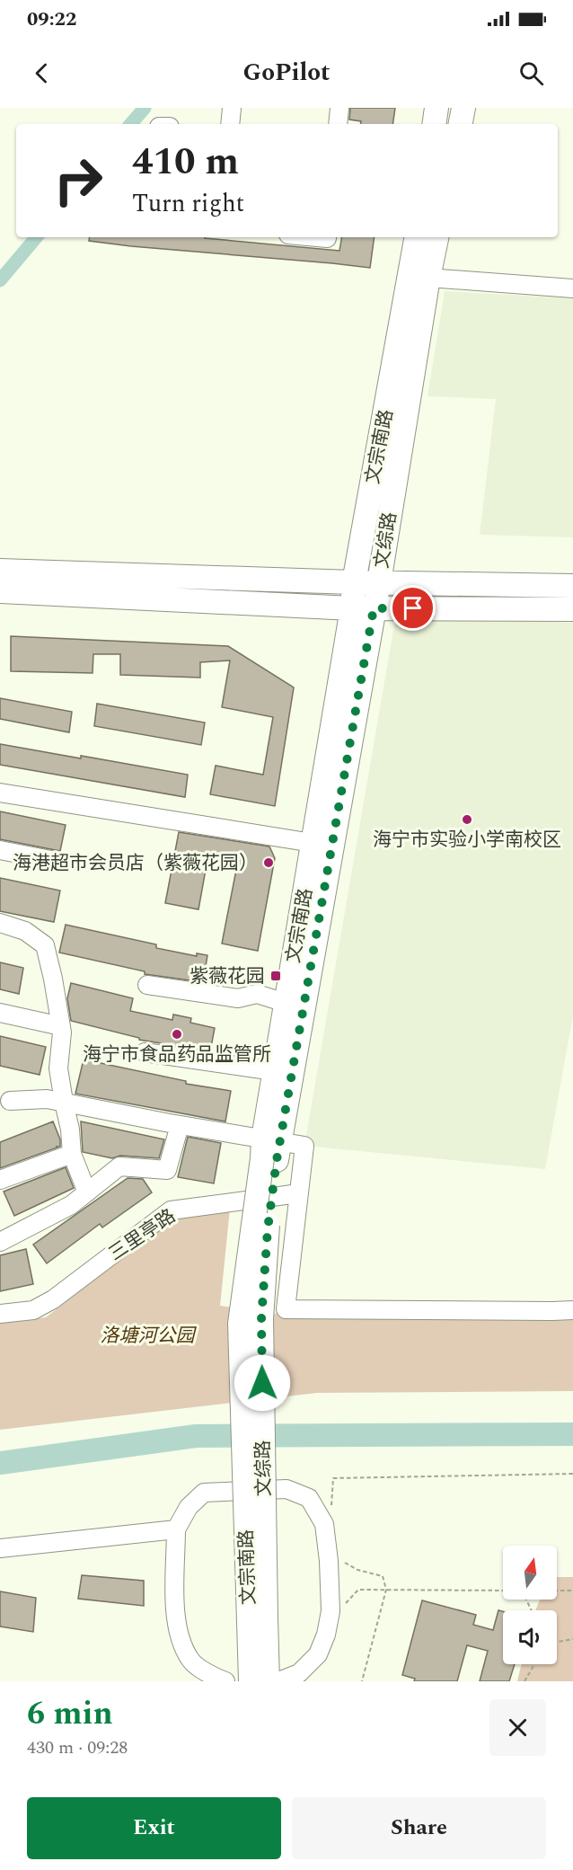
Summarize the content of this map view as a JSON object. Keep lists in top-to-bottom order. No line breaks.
{"streets":{"main road":["文宗南路","文综路"],"street":["三里亭路"]},"crossings":[["文宗南路","文综路"]],"parks":["洛塘河公园"],"places":{"other":["海宁市实验小学南校区","海港超市会员店（紫薇花园）","海宁市食品药品监管所"],"transit":["紫薇花园"]},"north":"top","page":{"status":"09:22","header":"GoPilot","turn":["410 m","Turn right"],"heading":["6 min","430 m · 09:28"],"buttons":["Exit","Share"]}}
